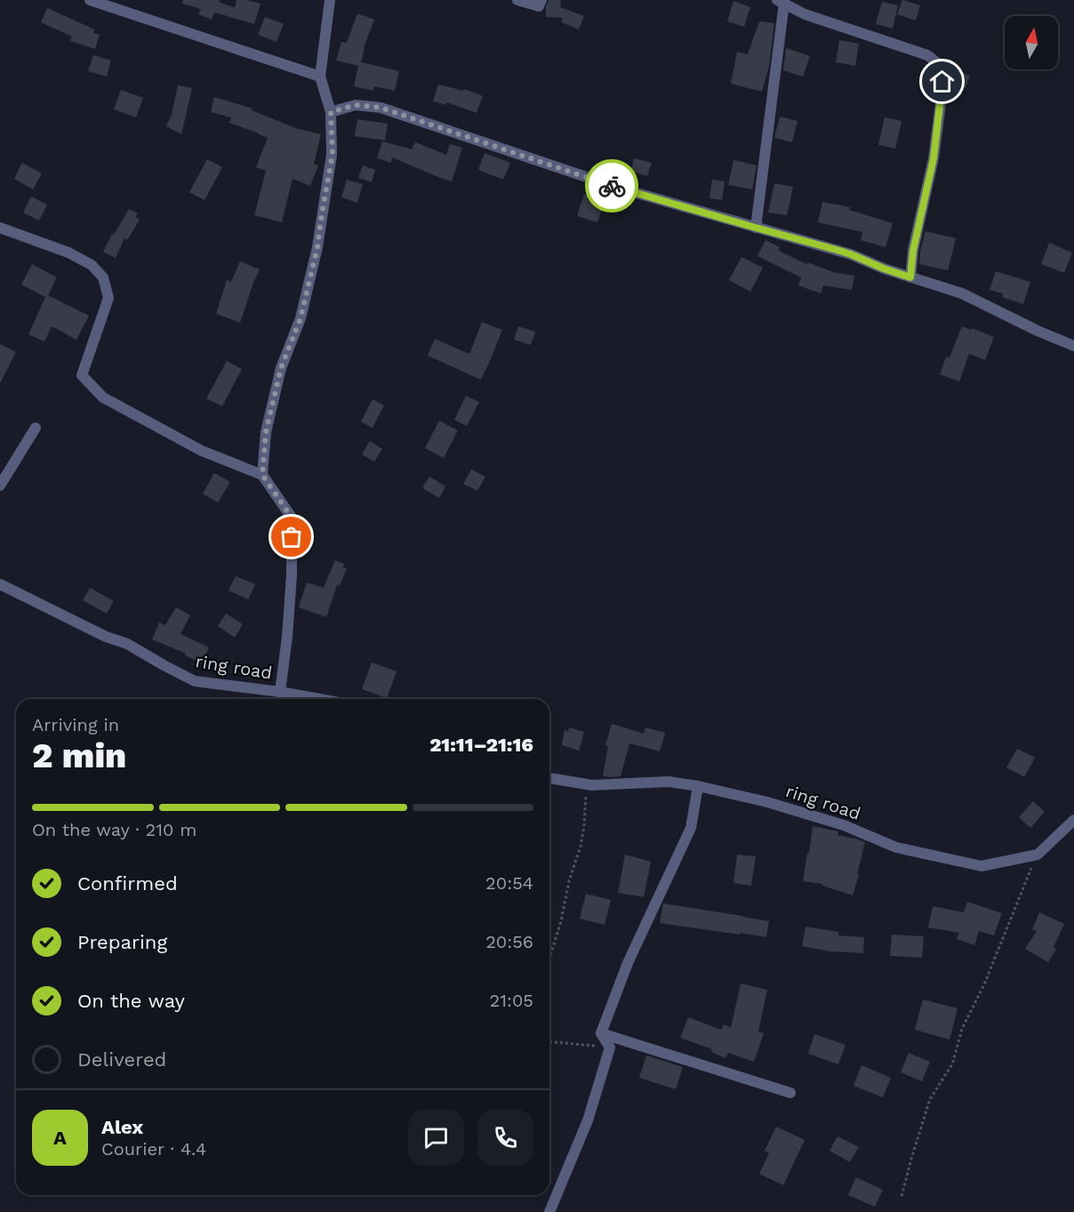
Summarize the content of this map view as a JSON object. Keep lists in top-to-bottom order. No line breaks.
{"streets":{"street":["ring road"]},"north":"top","page":{"heading":["2 min","Arriving in","21:11–21:16"],"panel":["Alex","Courier · 4.4"],"bar":"On the way · 210 m","list":[["Confirmed","20:54"],["Preparing","20:56"],["On the way","21:05"],"Delivered"],"round":"A"}}
